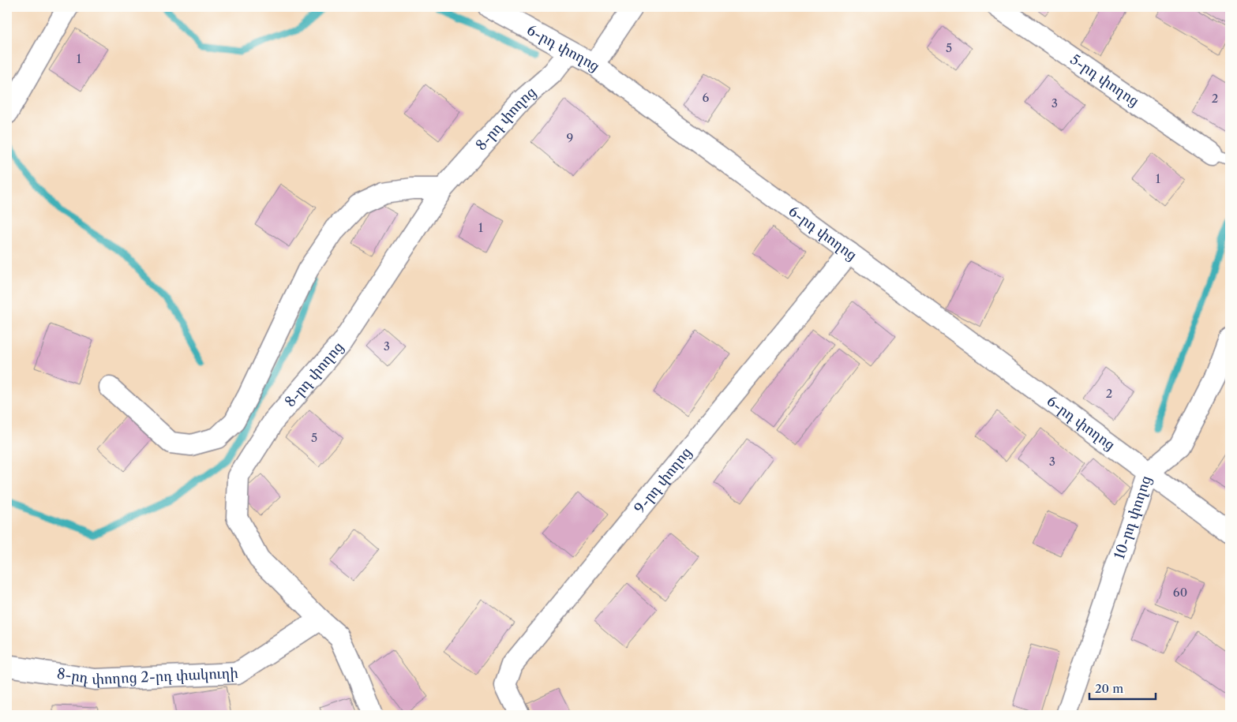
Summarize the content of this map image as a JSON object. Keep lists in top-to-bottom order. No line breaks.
{"streets":{"street":["6-րդ փողոց","5-րդ փողոց","8-րդ փողոց","9-րդ փողոց","10-րդ փողոց","8-րդ փողոց 2-րդ փակուղի"]},"crossings":[["6-րդ փողոց","8-րդ փողոց"],["6-րդ փողոց","9-րդ փողոց"],["6-րդ փողոց","10-րդ փողոց"],["8-րդ փողոց","8-րդ փողոց 2-րդ փակուղի"]],"house_numbers":["5","1","6","2","3","9","1","1","3","2","5","3","60"],"scale_bar":"20 m"}
